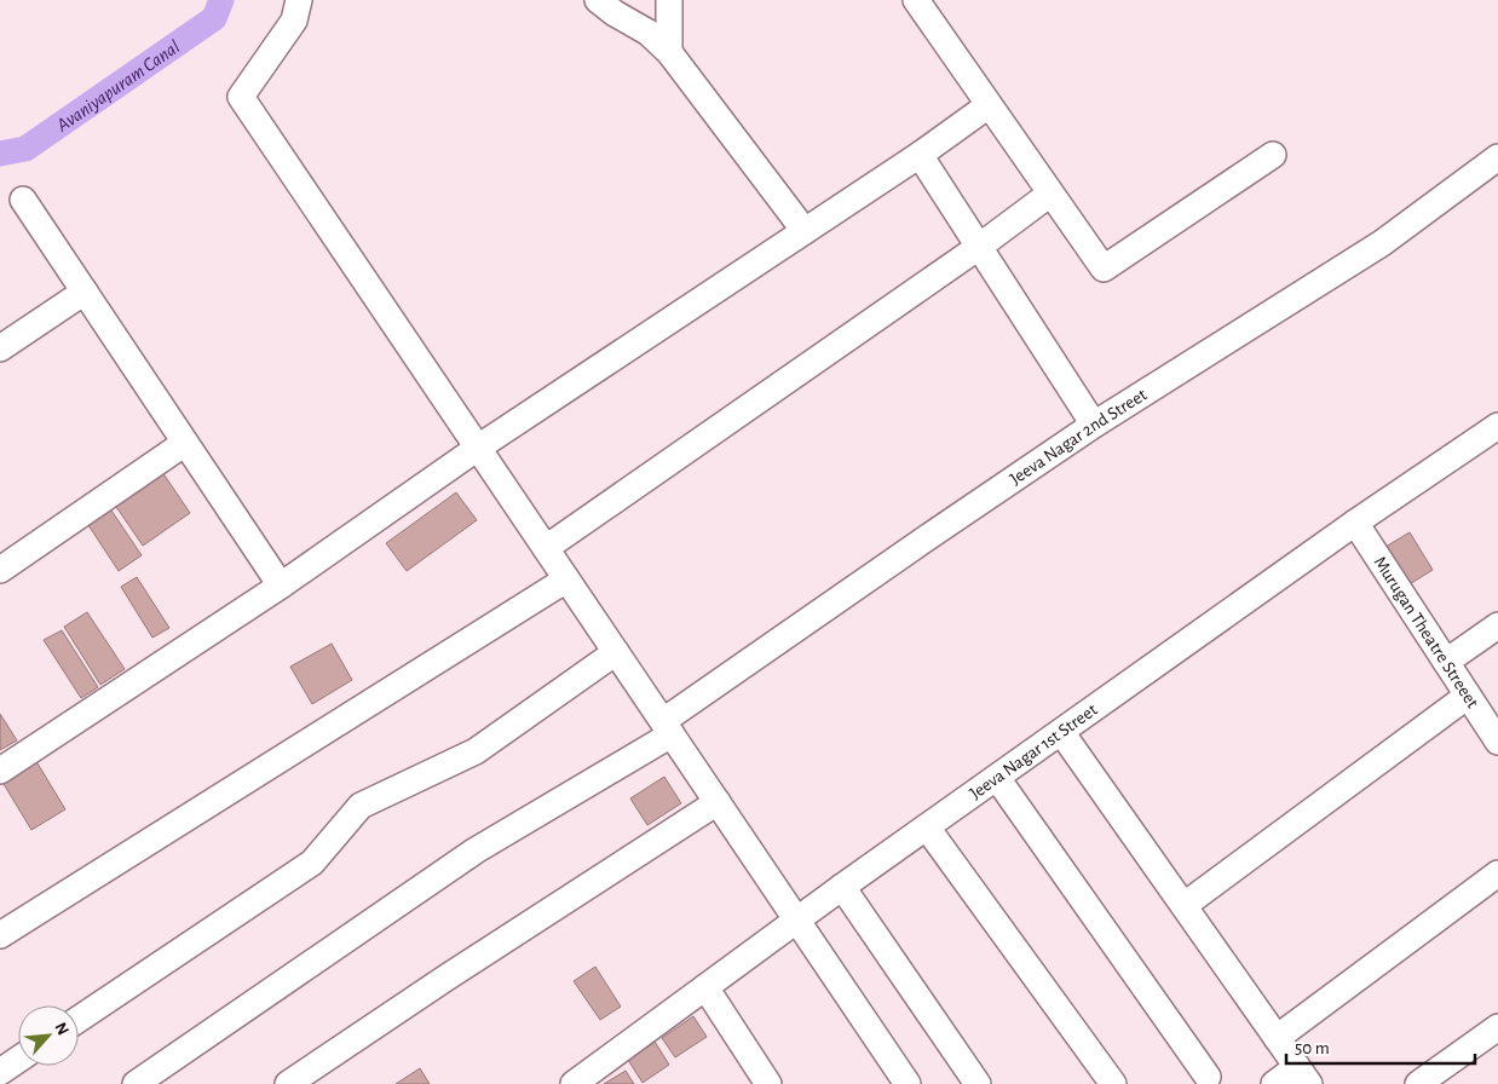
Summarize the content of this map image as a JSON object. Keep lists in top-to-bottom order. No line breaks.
{"streets":{"street":["Jeeva Nagar 2nd Street","Murugan Theatre Streeet","Jeeva Nagar 1st Street"]},"crossings":[["Murugan Theatre Streeet","Jeeva Nagar 1st Street"]],"water":["Avaniyapuram Canal"],"scale_bar":"50 m","north":"top right"}
